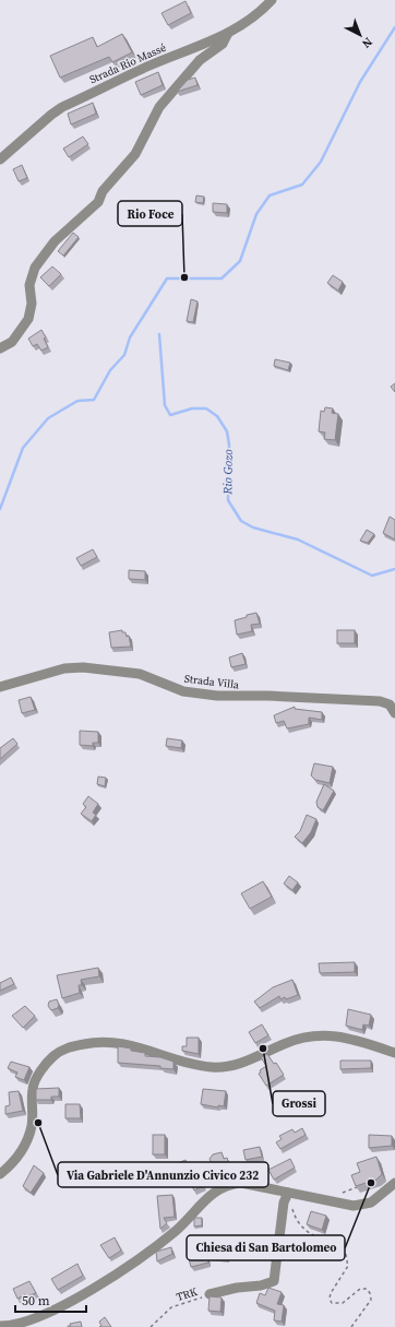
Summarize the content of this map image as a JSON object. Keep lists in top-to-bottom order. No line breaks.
{"streets":{"street":["Strada Rio Massé","Strada Villa"],"path":["TRK"]},"water":["Rio Gozo"],"places":["Rio Foce","Grossi","Via Gabriele D'Annunzio Civico 232","Chiesa di San Bartolomeo"],"scale_bar":"50 m","north":"bottom right"}
